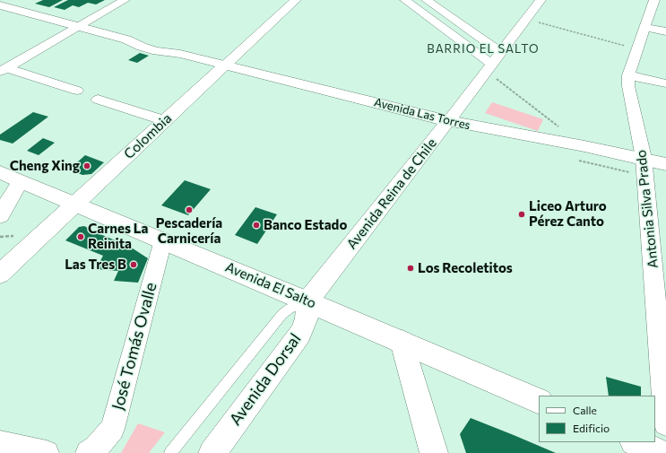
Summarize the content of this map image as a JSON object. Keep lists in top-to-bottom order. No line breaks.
{"streets":{"street":["Avenida Las Torres","Colombia","Avenida Reina de Chile","Antonia Silva Prado","Avenida El Salto","José Tomás Ovalle","Avenida Dorsal"]},"crossings":[["Avenida Las Torres","Colombia"],["Avenida Las Torres","Avenida Reina de Chile"],["Avenida Las Torres","Antonia Silva Prado"],["Colombia","Avenida El Salto"],["Avenida Reina de Chile","Avenida El Salto"],["Avenida Reina de Chile","Avenida Dorsal"],["Avenida El Salto","José Tomás Ovalle"],["Avenida El Salto","Avenida Dorsal"]],"districts":["BARRIO EL SALTO"],"places":["Cheng Xing","Pescadería Carnicería","Liceo Arturo Pérez Canto","Banco Estado","Carnes La Reinita","Las Tres B","Los Recoletitos"],"legend":["Calle","Edificio"]}
